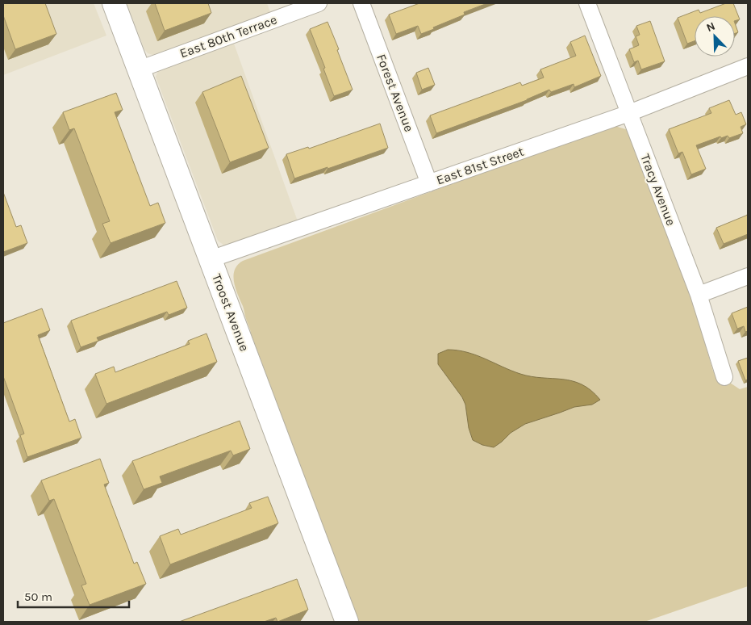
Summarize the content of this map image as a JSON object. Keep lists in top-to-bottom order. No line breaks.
{"streets":{"main road":["Troost Avenue"],"street":["East 80th Terrace","Forest Avenue","East 81st Street","Tracy Avenue"]},"crossings":[["East 80th Terrace","Troost Avenue"],["Forest Avenue","East 81st Street"],["East 81st Street","Tracy Avenue"],["East 81st Street","Troost Avenue"]],"scale_bar":"50 m","north":"top left"}
